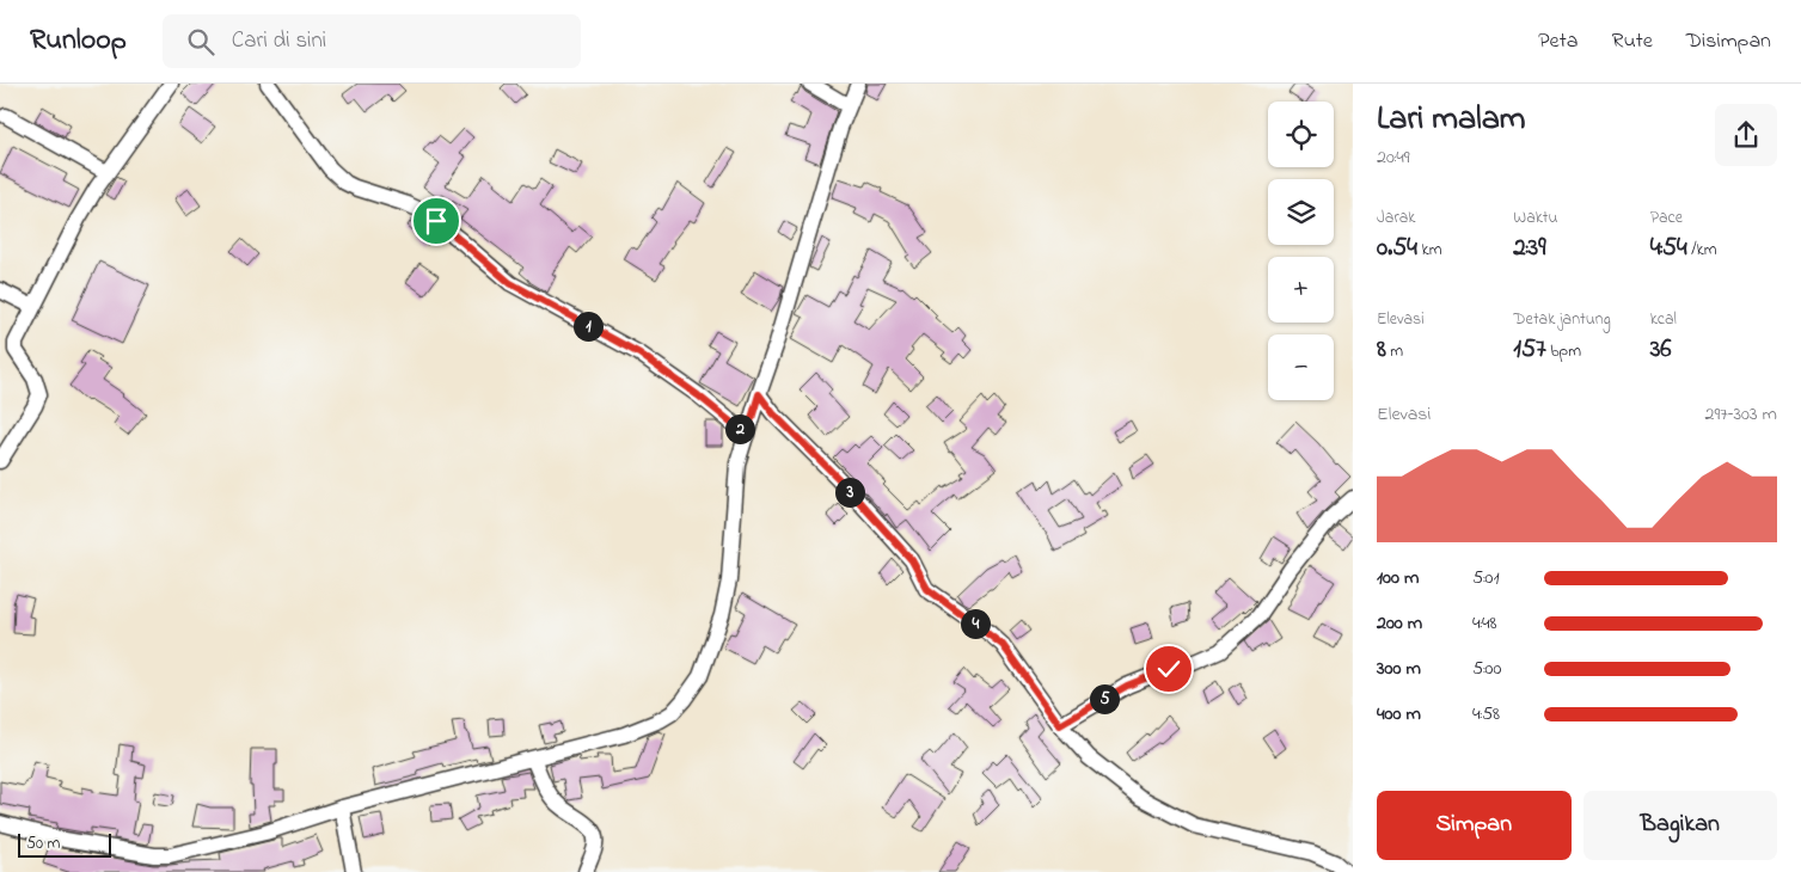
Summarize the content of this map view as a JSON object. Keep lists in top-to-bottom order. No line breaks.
{"scale_bar":"50 m","page":{"header":"Runloop","search":"Cari di sini","nav":["Peta","Rute","Disimpan"],"heading":["Lari malam","20:49"],"map_buttons":["+","−"],"stats":[["Jarak","0.54 km"],["Waktu","2:39"],["Pace","4:54 /km"],["Elevasi","8 m"],["Detak jantung","157 bpm"],["kcal","36"]],"pins":["1","2","3","4","5"],"chart":["Elevasi","297–303 m"],"list":[{"name":"100 m","note":"5:01"},{"name":"200 m","note":"4:48"},{"name":"300 m","note":"5:00"},{"name":"400 m","note":"4:58"}],"buttons":["Simpan","Bagikan"],"scale":"50 m"}}
